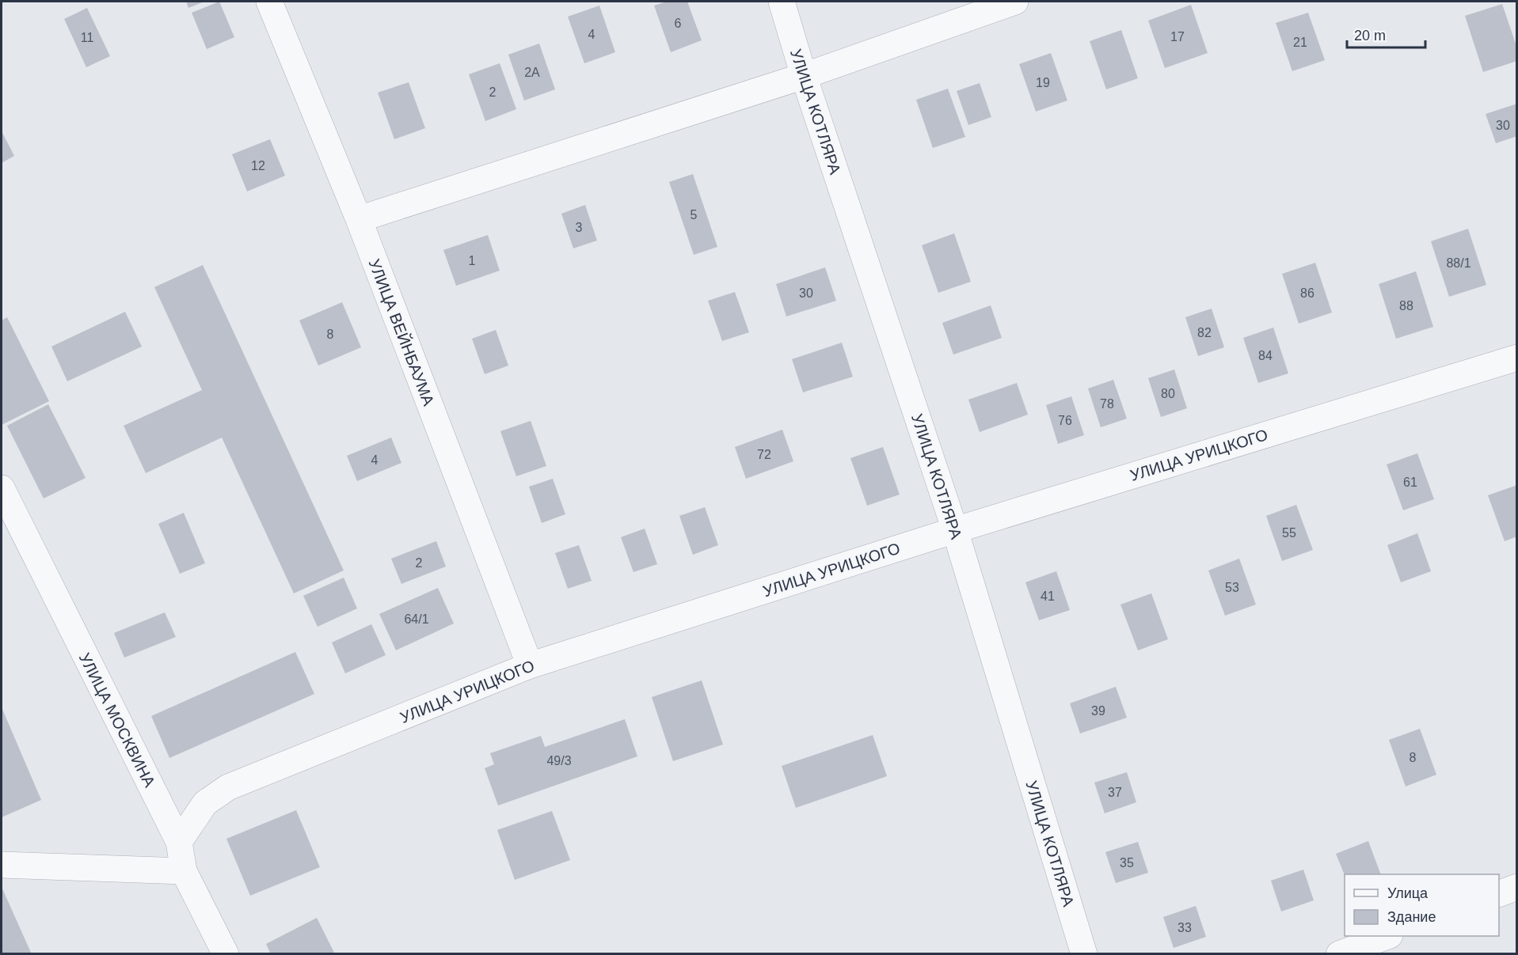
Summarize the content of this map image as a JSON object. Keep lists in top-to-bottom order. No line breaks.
{"streets":{"street":["УЛИЦА КОТЛЯРА","УЛИЦА ВЕЙНБАУМА","УЛИЦА УРИЦКОГО","УЛИЦА МОСКВИНА"]},"crossings":[["УЛИЦА КОТЛЯРА","УЛИЦА УРИЦКОГО"],["УЛИЦА ВЕЙНБАУМА","УЛИЦА УРИЦКОГО"],["УЛИЦА УРИЦКОГО","УЛИЦА МОСКВИНА"]],"house_numbers":["6","4","17","11","21","2А","19","2","30","12","5","3","1","88/1","30","86","88","82","8","84","80","78","76","72","4","61","55","2","53","41","64/1","39","8","49/3","37","35","33"],"legend":["Улица","Здание"],"scale_bar":"20 m"}
